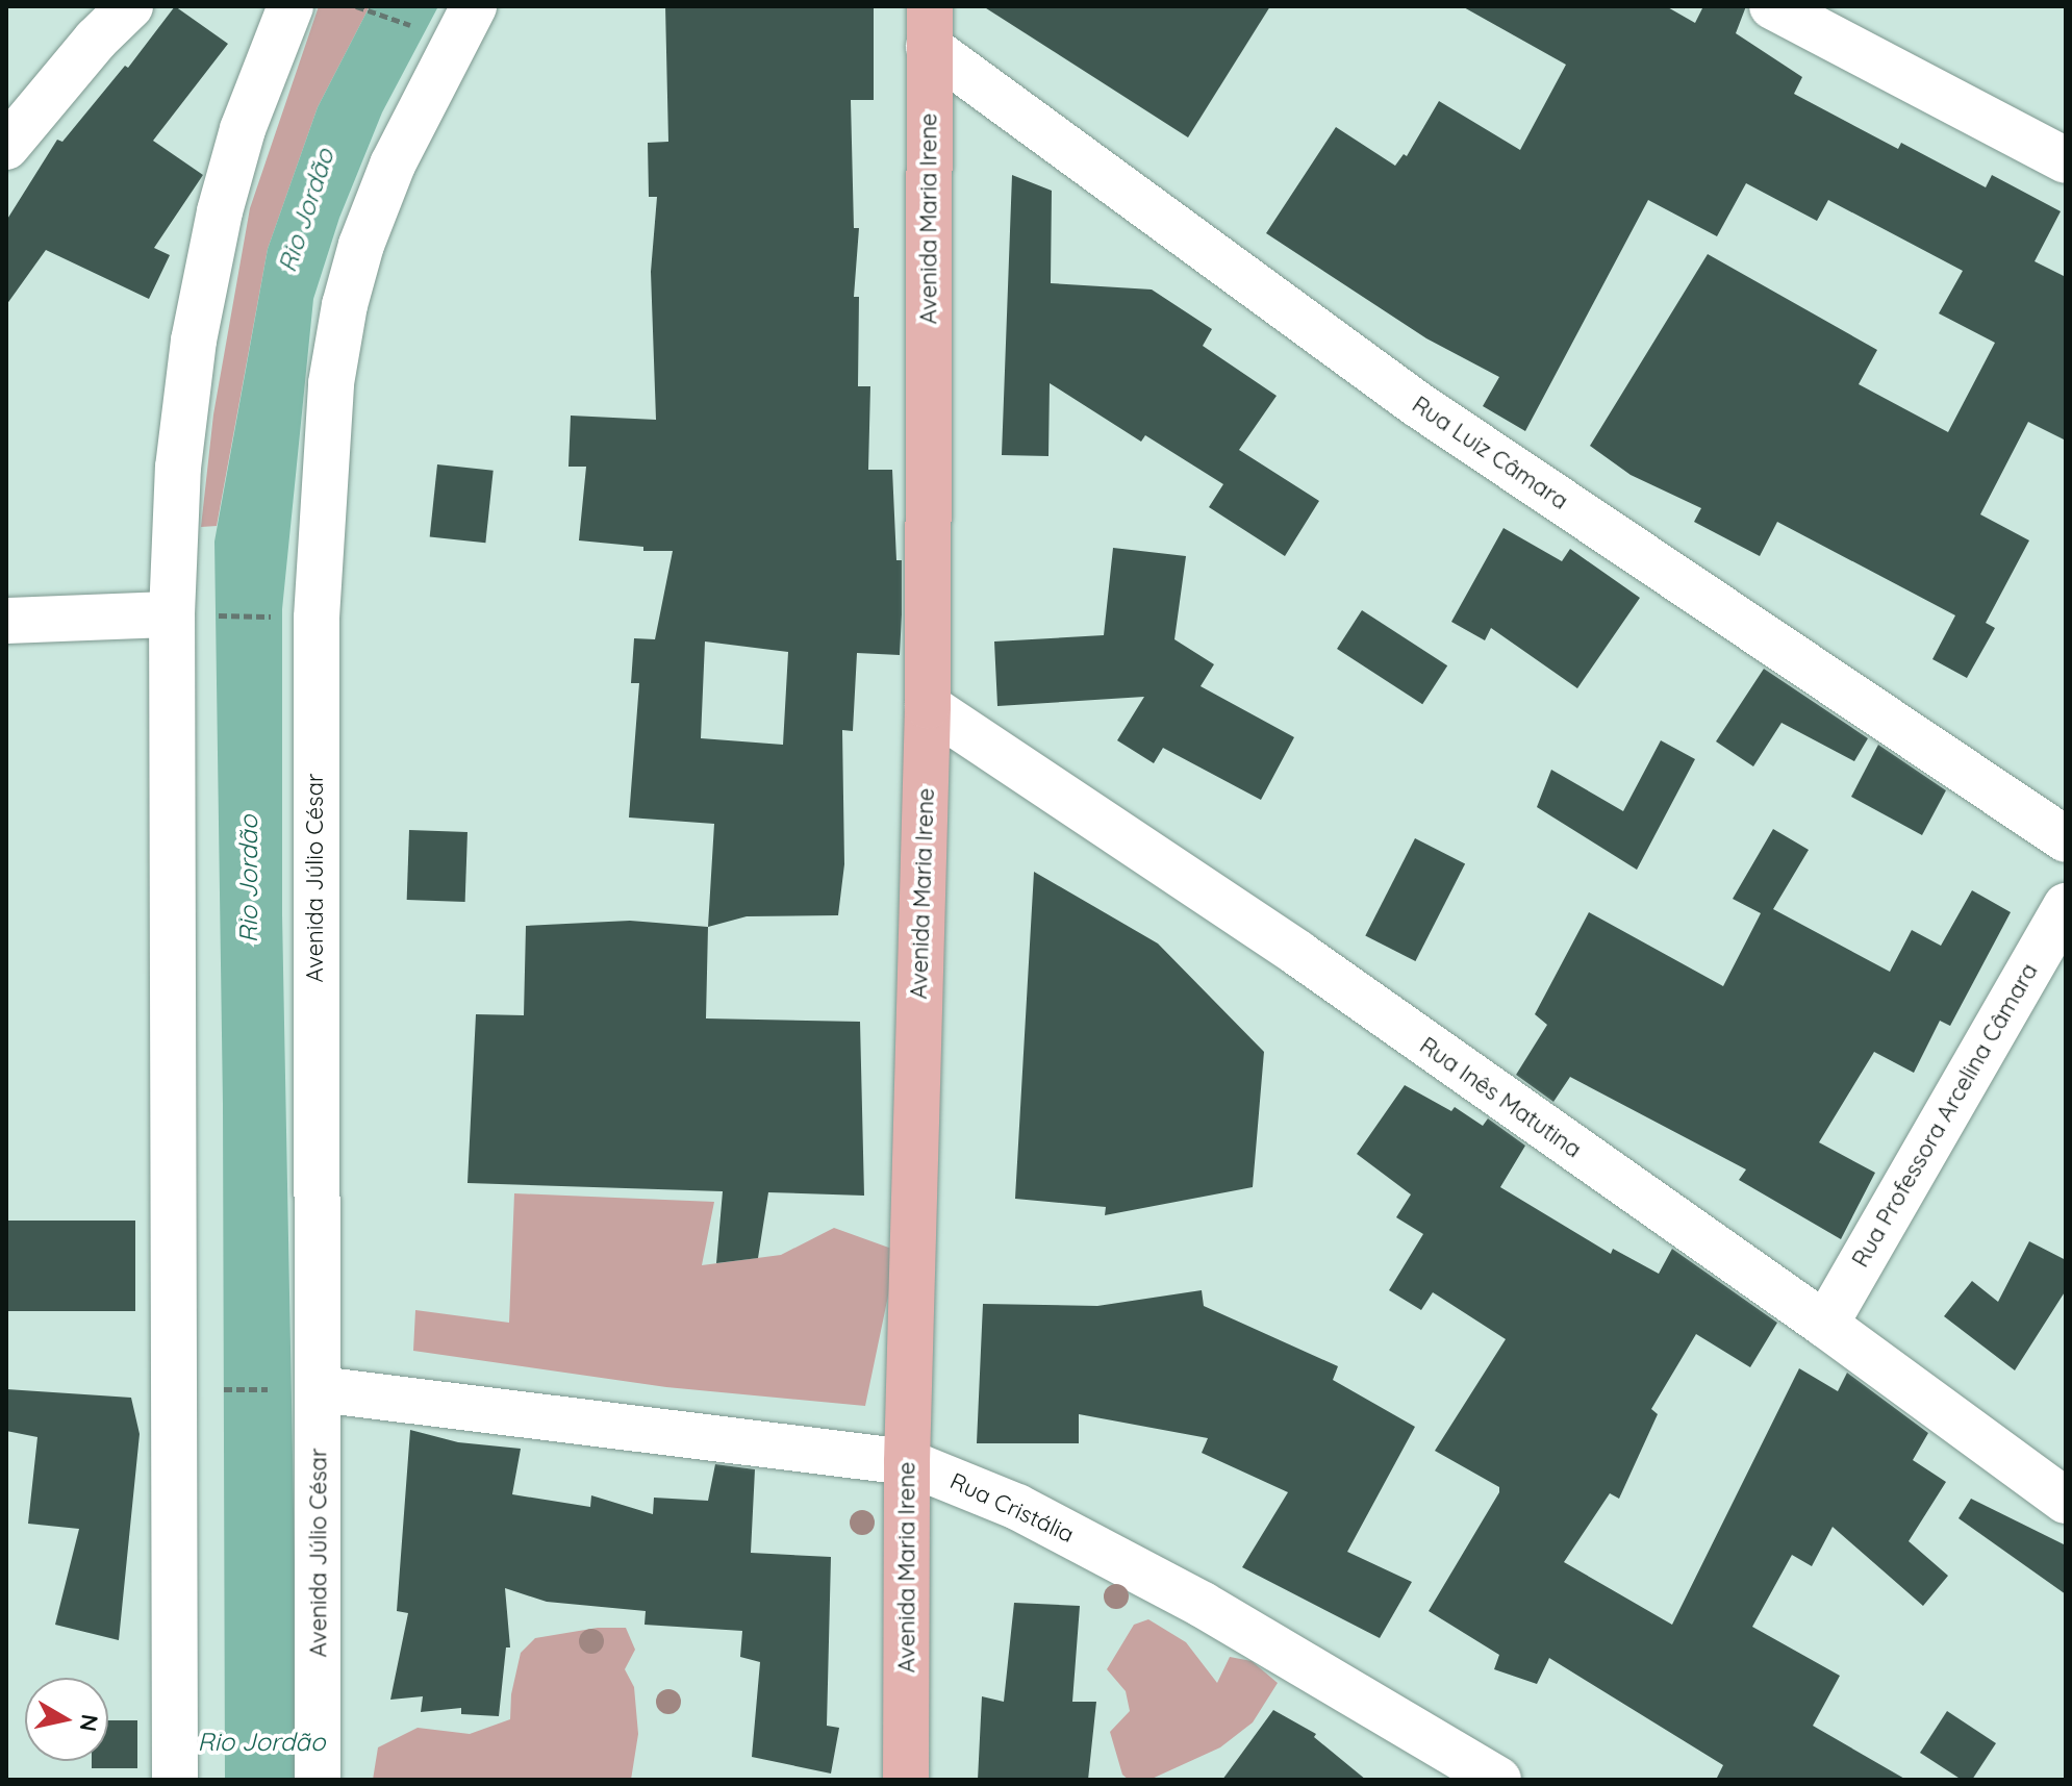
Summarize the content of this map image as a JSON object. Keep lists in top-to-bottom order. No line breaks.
{"streets":{"main road":["Avenida Maria Irene"],"street":["Rua Luiz Câmara","Avenida Júlio César","Rua Inês Matutina","Rua Professora Arcelina Câmara","Rua Cristália"]},"crossings":[["Avenida Maria Irene","Rua Luiz Câmara"],["Avenida Maria Irene","Rua Inês Matutina"],["Avenida Maria Irene","Rua Cristália"],["Avenida Júlio César","Rua Cristália"],["Rua Inês Matutina","Rua Professora Arcelina Câmara"]],"water":["Rio Jordão"],"north":"right"}
